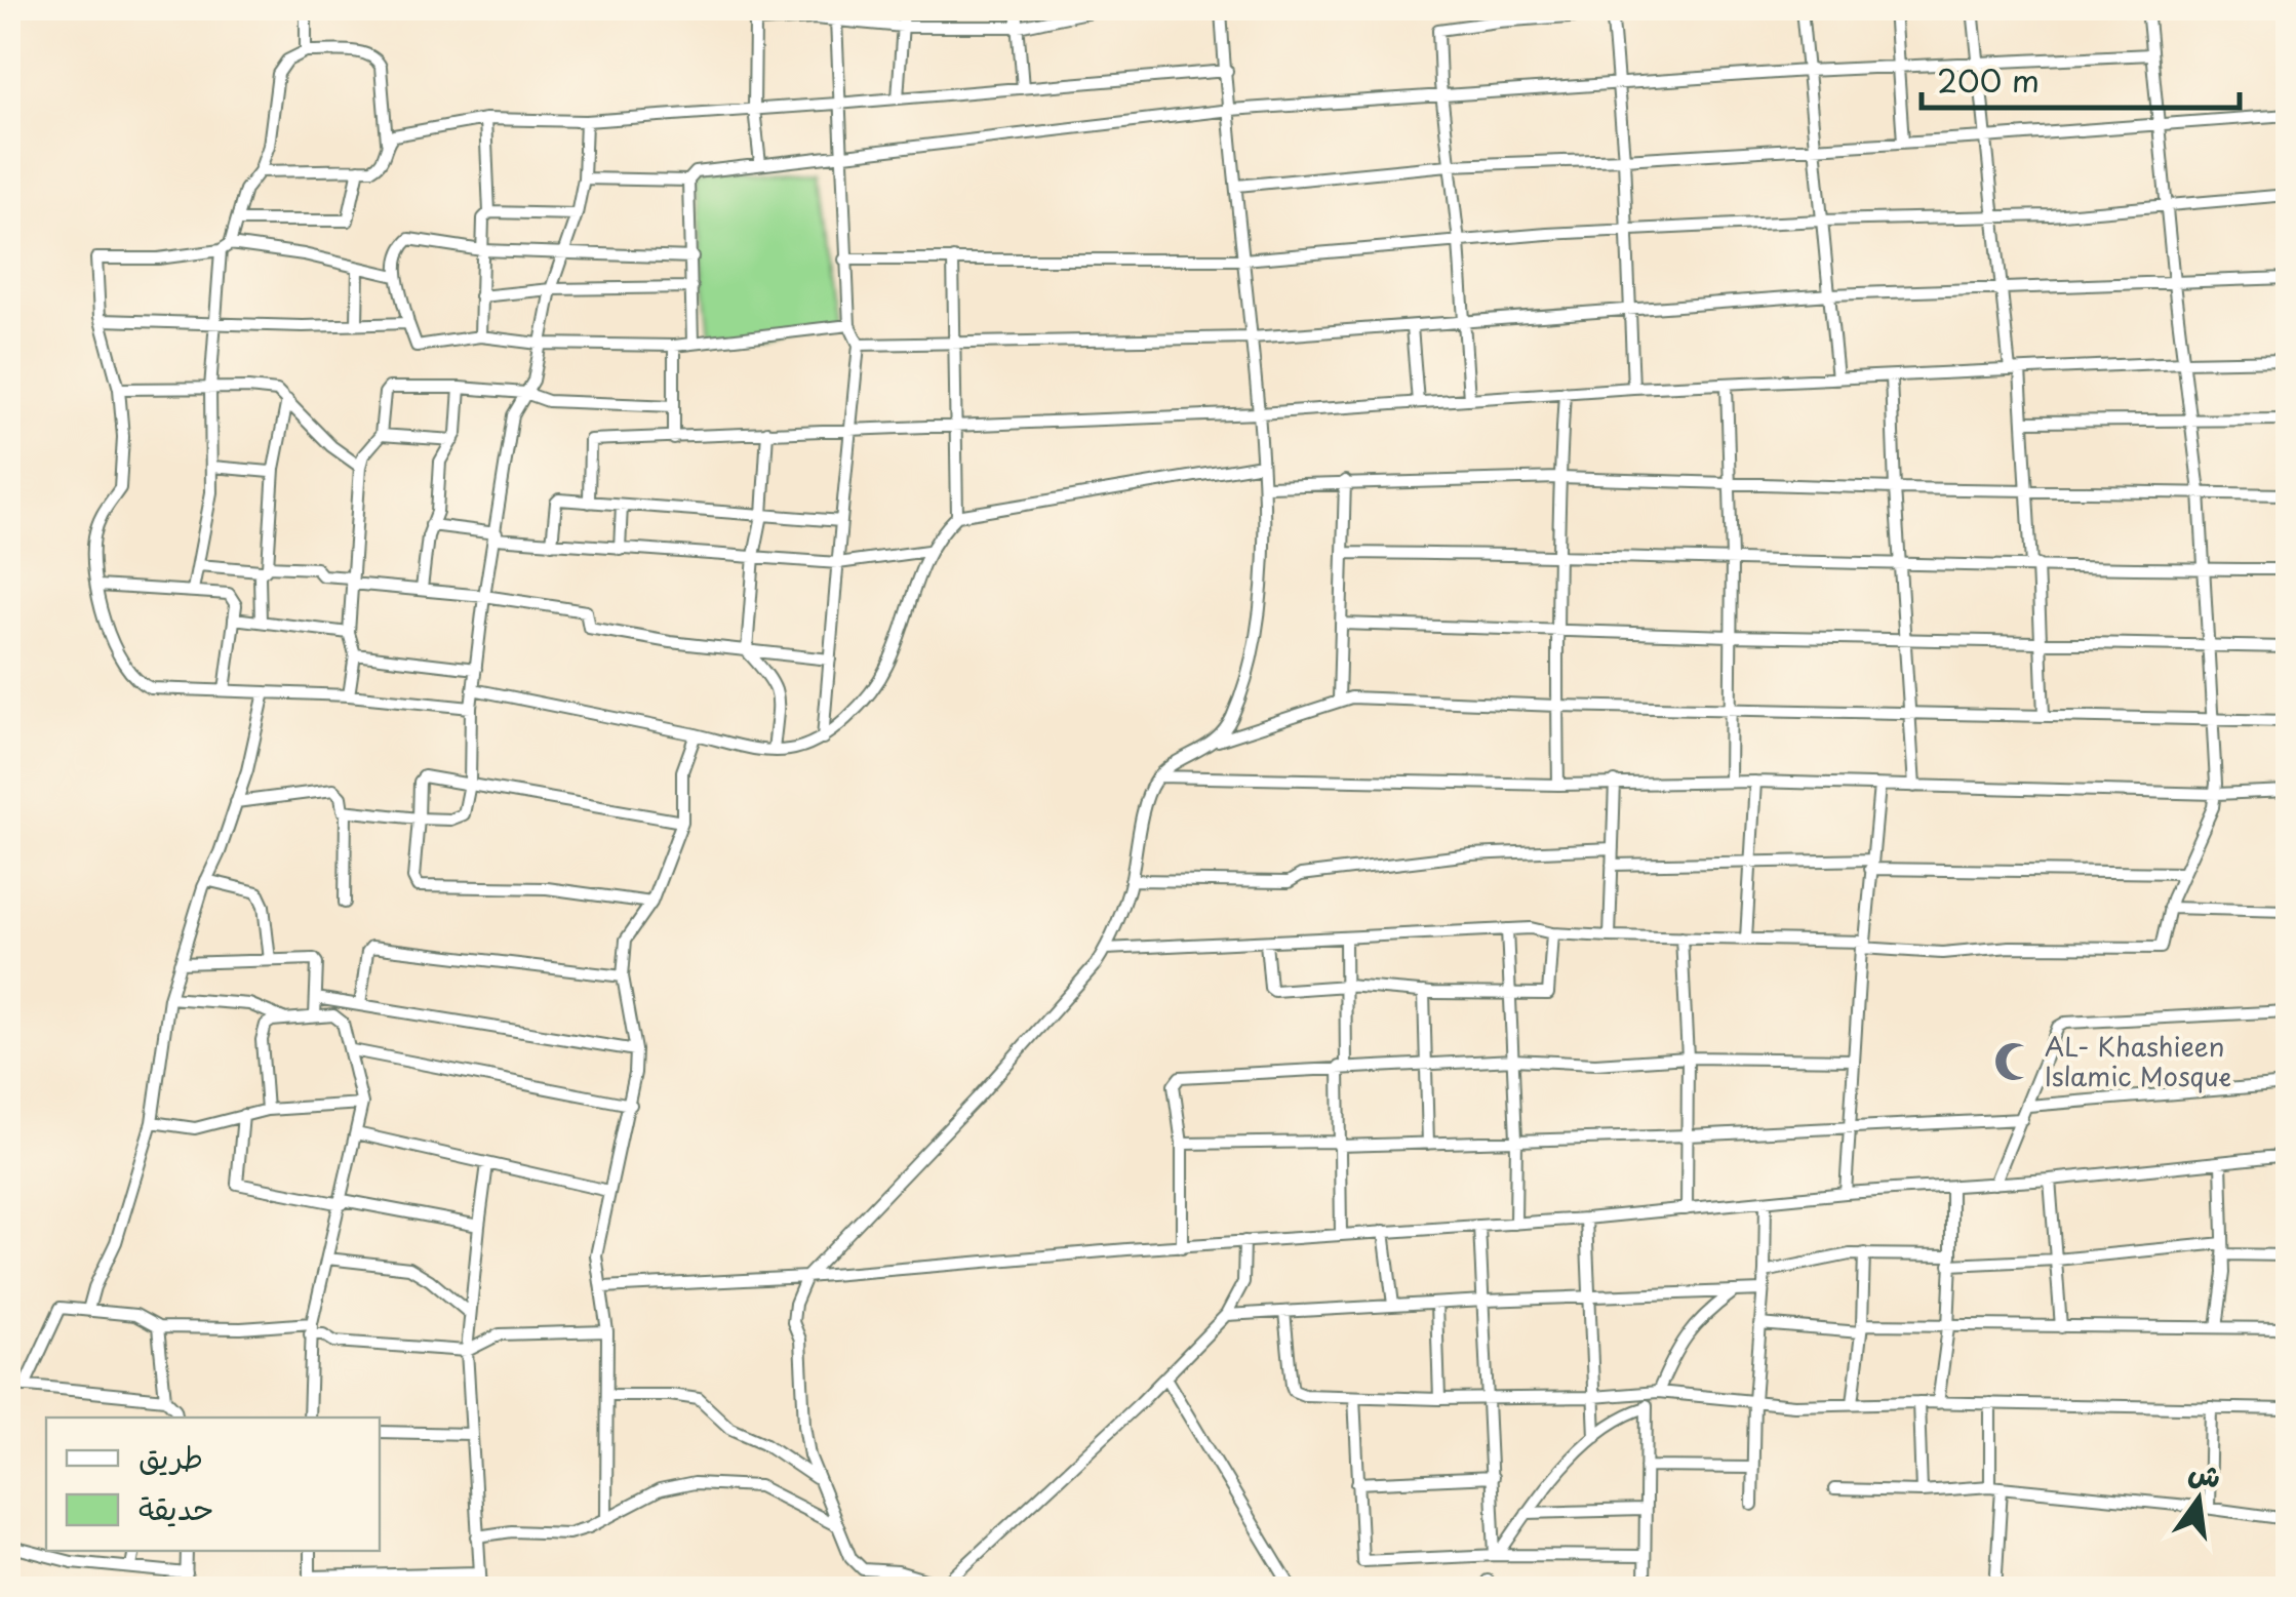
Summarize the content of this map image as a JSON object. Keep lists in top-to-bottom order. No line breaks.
{"places":{"mosque":["AL- Khashieen Islamic Mosque"]},"legend":["طريق","حديقة"],"scale_bar":"200 m","north":"top"}
